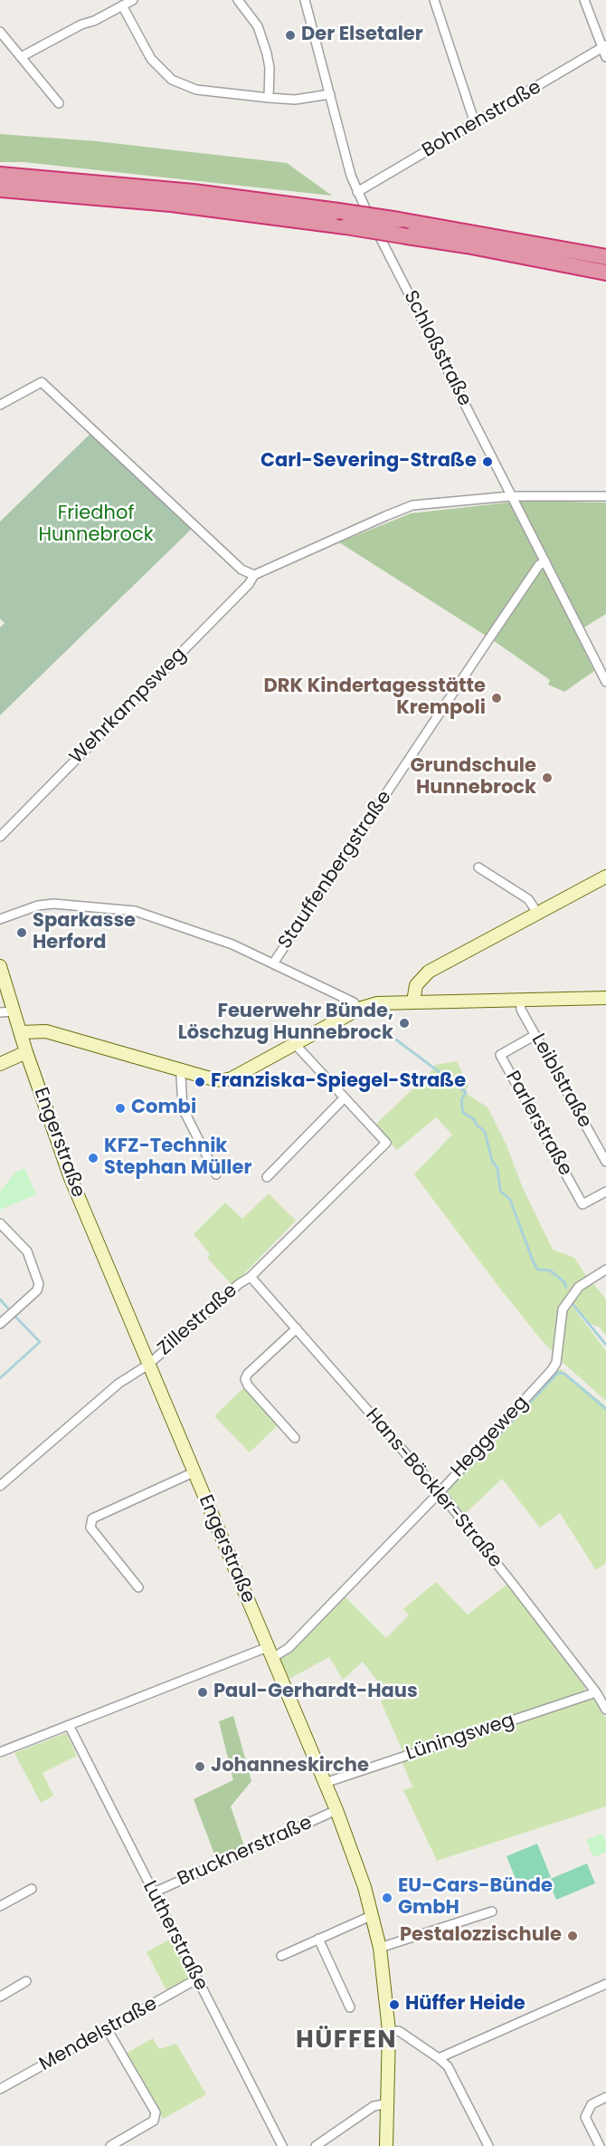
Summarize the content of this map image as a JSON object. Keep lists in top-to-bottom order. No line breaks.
{"streets":{"main road":["Engerstraße"],"street":["Bohnenstraße","Schloßstraße","Wehrkampsweg","Stauffenbergstraße","Leiblstraße","Parlerstraße","Zillestraße","Heggeweg","Hans-Böckler-Straße","Lüningsweg","Brucknerstraße","Lutherstraße","Mendelstraße"]},"crossings":[["Bohnenstraße","Schloßstraße"],["Schloßstraße","Stauffenbergstraße"],["Leiblstraße","Parlerstraße"],["Engerstraße","Zillestraße"],["Engerstraße","Heggeweg"],["Engerstraße","Lüningsweg"],["Engerstraße","Brucknerstraße"],["Zillestraße","Hans-Böckler-Straße"],["Heggeweg","Hans-Böckler-Straße"],["Heggeweg","Lutherstraße"],["Hans-Böckler-Straße","Lüningsweg"],["Brucknerstraße","Lutherstraße"],["Lutherstraße","Mendelstraße"]],"districts":["HÜFFEN"],"parks":["Friedhof Hunnebrock"],"places":["Der Elsetaler","Carl-Severing-Straße","DRK Kindertagesstätte Krempoli","Grundschule Hunnebrock","Sparkasse Herford","Feuerwehr Bünde, Löschzug Hunnebrock","Franziska-Spiegel-Straße","Combi","KFZ-Technik Stephan Müller","Paul-Gerhardt-Haus","Johanneskirche","EU-Cars-Bünde GmbH","Pestalozzischule","Hüffer Heide"]}
